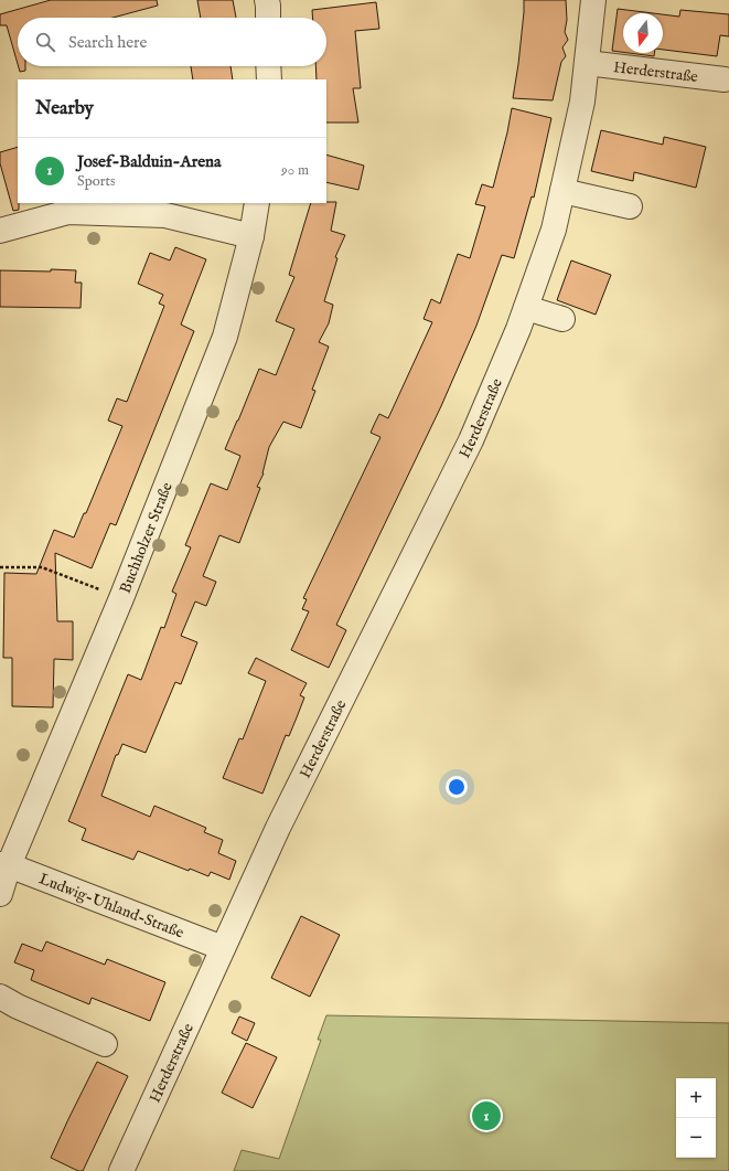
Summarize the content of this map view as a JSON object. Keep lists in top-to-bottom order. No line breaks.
{"streets":{"street":["Herderstraße","Buchholzer Straße","Ludwig-Uhland-Straße"]},"crossings":[["Herderstraße","Ludwig-Uhland-Straße"],["Buchholzer Straße","Ludwig-Uhland-Straße"]],"north":"bottom","page":{"search":"Search here","heading":"Nearby","list":[{"mark":"1","name":"Josef-Balduin-Arena","note":"Sports","value":"90 m"}],"map_buttons":["+","−"],"pins":"1"}}
